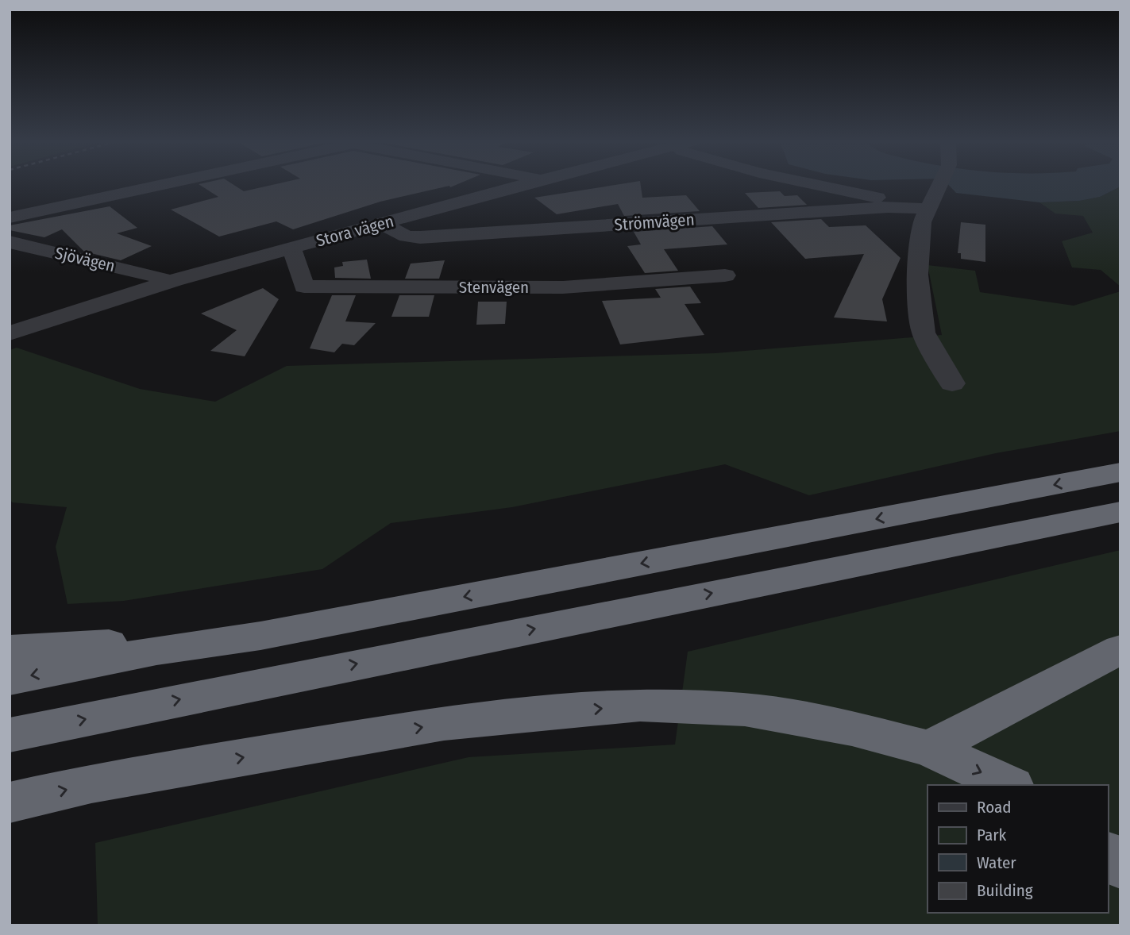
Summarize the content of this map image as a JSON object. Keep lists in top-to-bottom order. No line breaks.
{"streets":{"street":["Strömvägen","Stora vägen","Sjövägen","Stenvägen"]},"crossings":[["Strömvägen","Stora vägen"],["Stora vägen","Stenvägen"]],"legend":["Road","Park","Water","Building"]}
